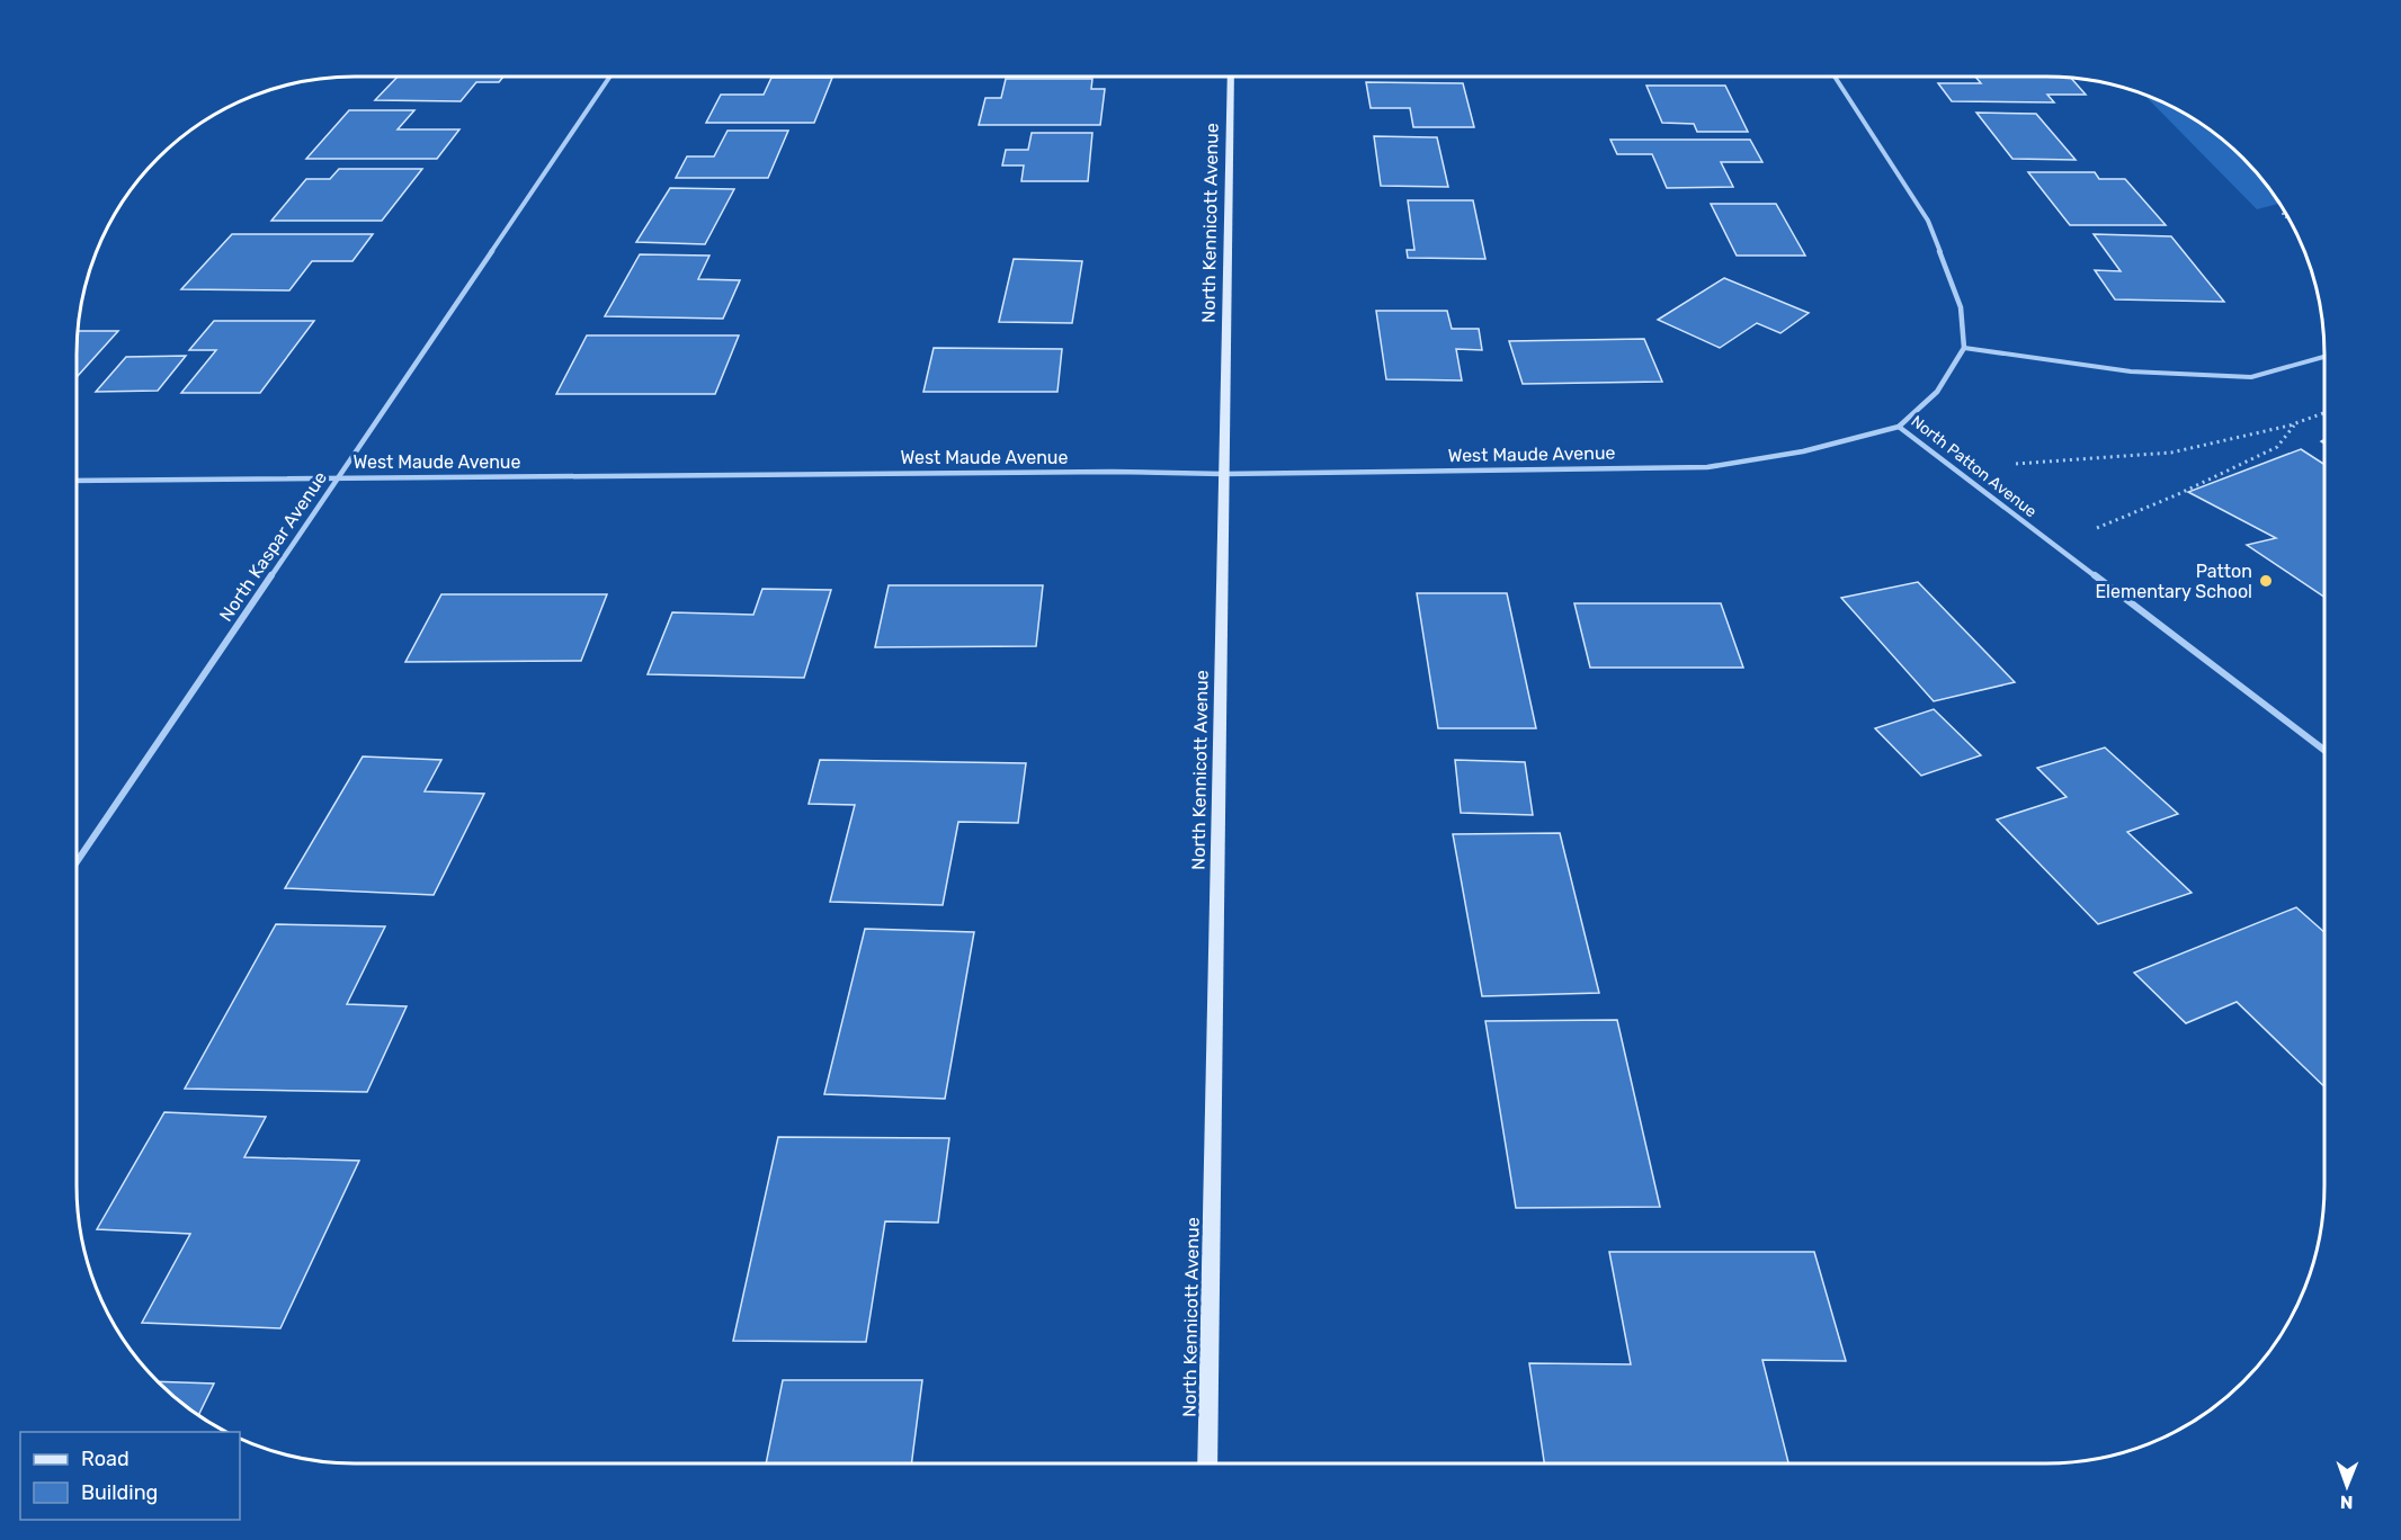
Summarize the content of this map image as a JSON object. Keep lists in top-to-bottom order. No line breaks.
{"streets":{"street":["North Kennicott Avenue","West Maude Avenue","North Patton Avenue","North Kaspar Avenue"]},"crossings":[["North Kennicott Avenue","West Maude Avenue"],["West Maude Avenue","North Patton Avenue"],["West Maude Avenue","North Kaspar Avenue"]],"places":["Patton Elementary School"],"legend":["Road","Building"],"north":"bottom"}
